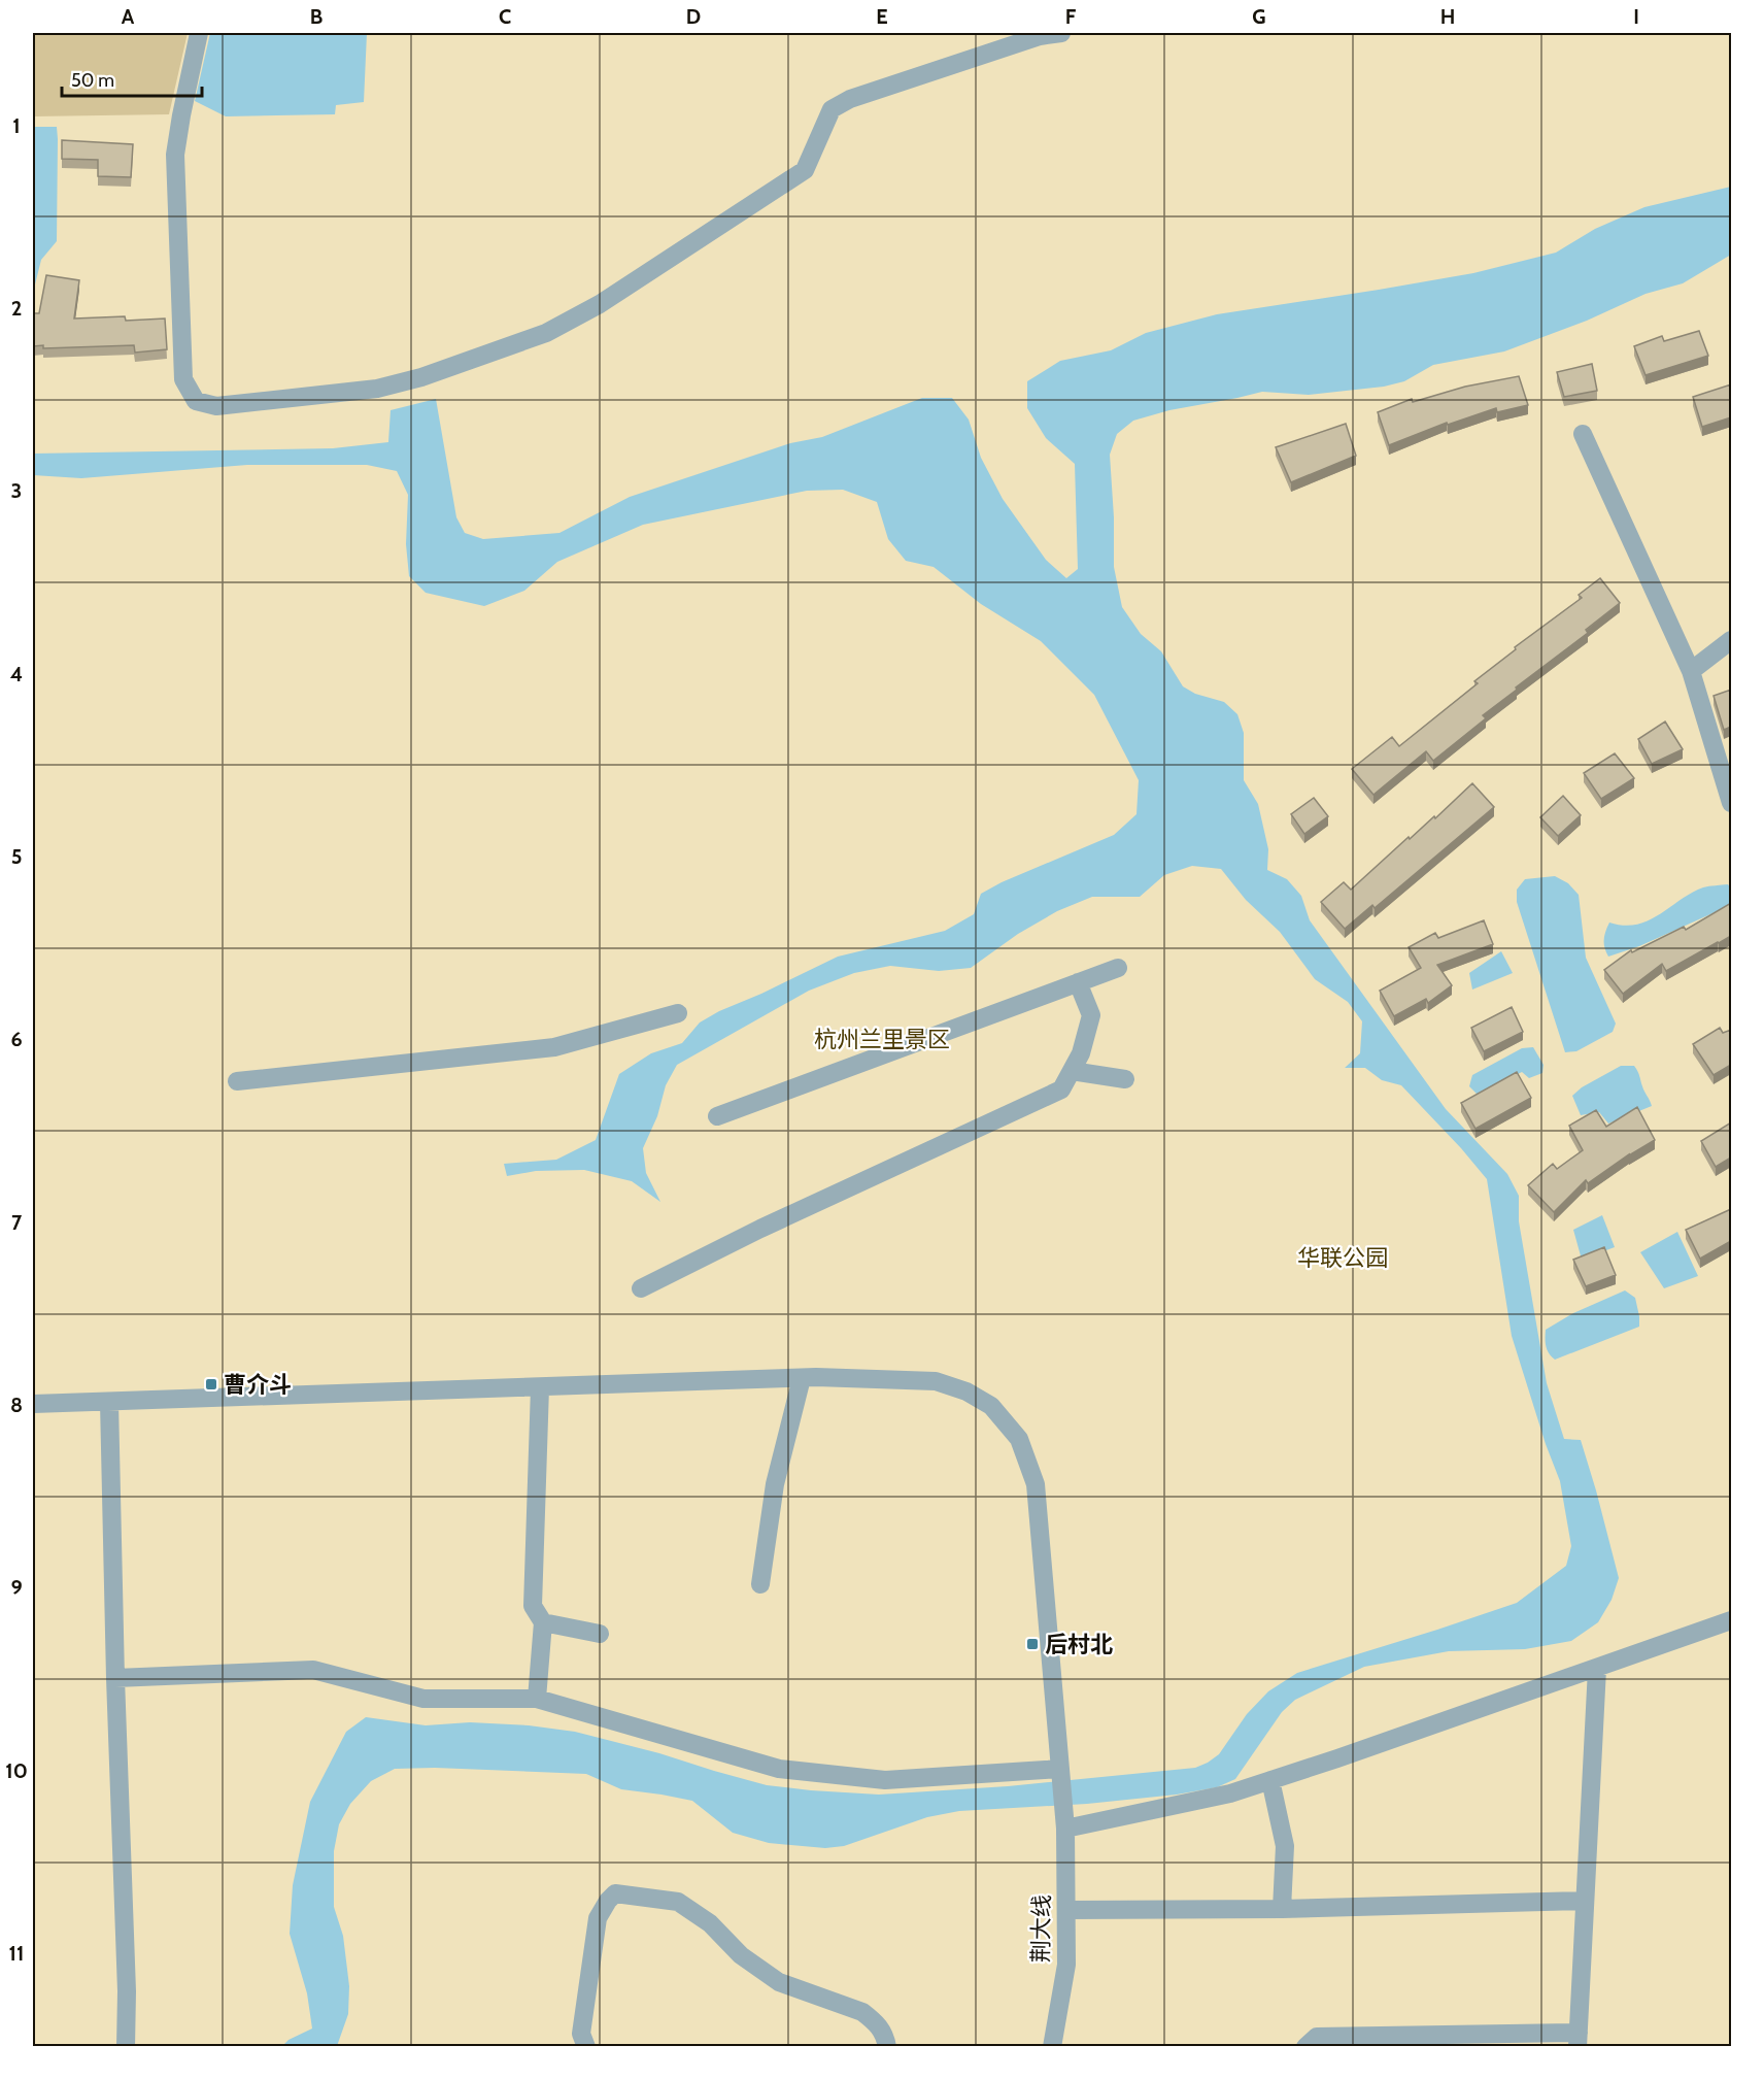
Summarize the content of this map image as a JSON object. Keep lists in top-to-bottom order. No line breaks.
{"streets":{"street":["荆大线"]},"parks":["杭州兰里景区","华联公园"],"places":{"transit":["曹介斗","后村北"]},"scale_bar":"50 m","grid":{"columns":["A","B","C","D","E","F","G","H","I"],"rows":["1","2","3","4","5","6","7","8","9","10","11"]}}
